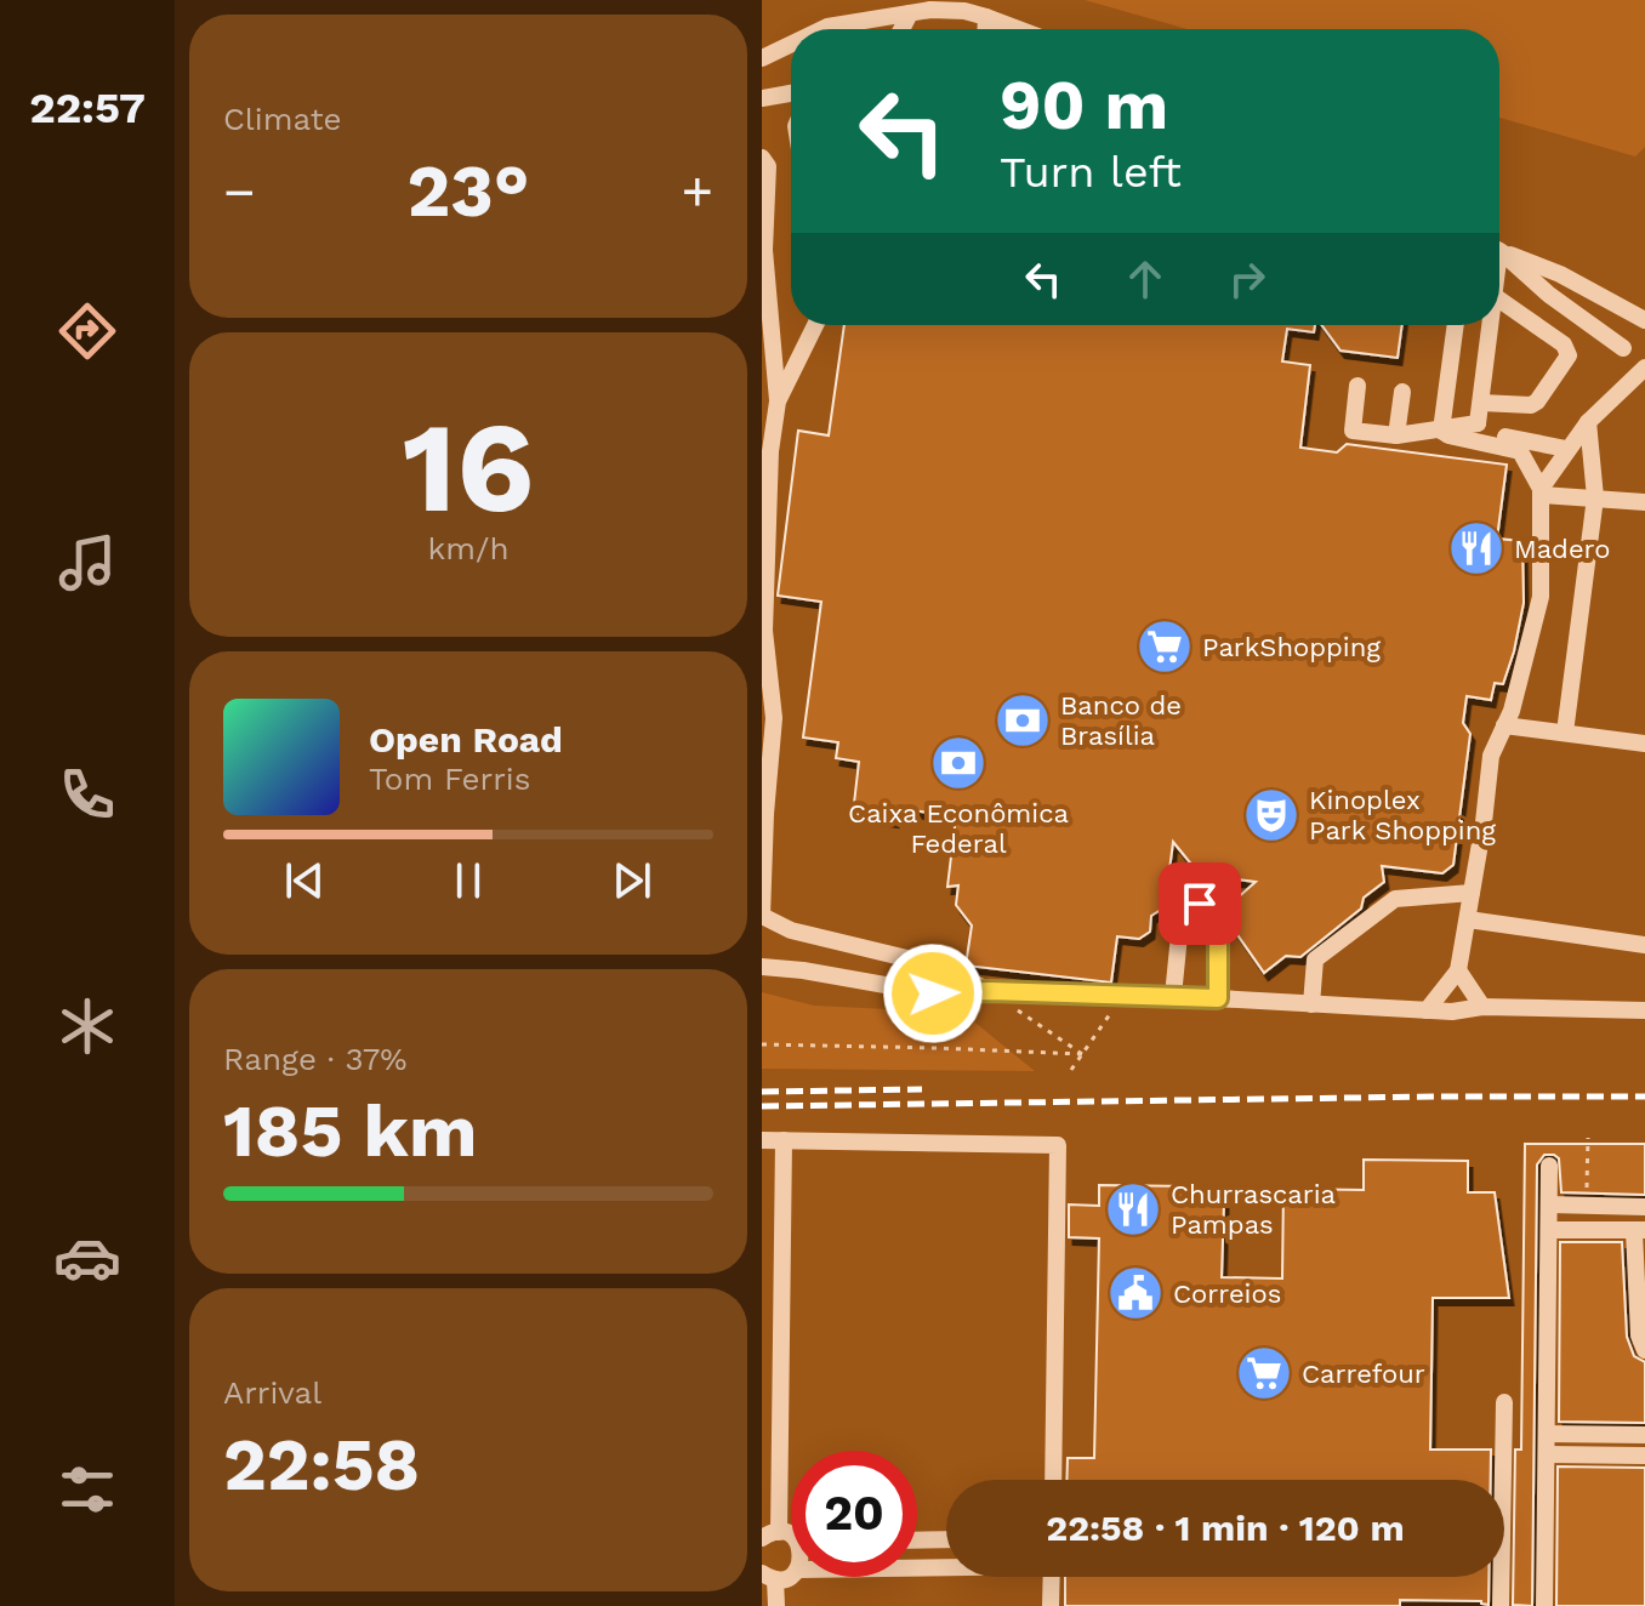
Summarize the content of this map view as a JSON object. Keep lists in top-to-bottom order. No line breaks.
{"places":{"restaurant":["Madero","Churrascaria Pampas"],"supermarket":["ParkShopping","Carrefour"],"bank":["Banco de Brasília","Caixa Econômica Federal"],"theatre":["Kinoplex Park Shopping"],"public building":["Correios"]},"page":{"tabs":"22:57","tile":["Climate",["16","km/h"],["Range · 37%","185 km"],["Arrival","22:58"]],"turn":["90 m","Turn left"],"heat":["−","23°","+"],"song":["Open Road","Tom Ferris"],"limit":"20","trip":"22:58 · 1 min · 120 m"}}
